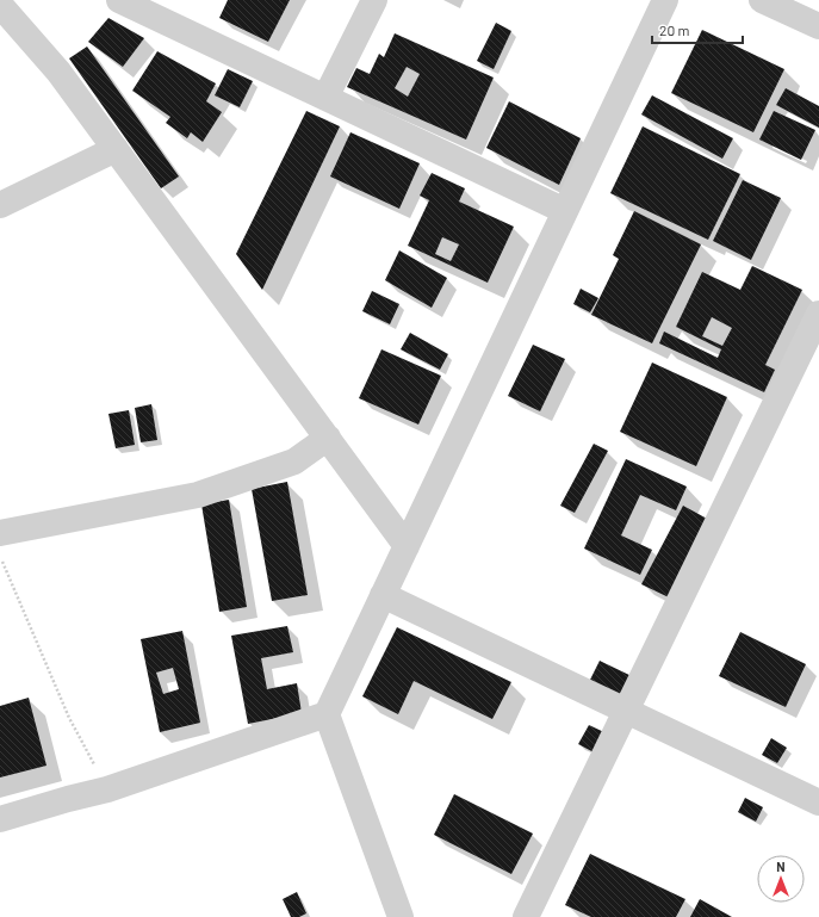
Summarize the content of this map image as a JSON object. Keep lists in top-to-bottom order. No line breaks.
{"scale_bar":"20 m","north":"top"}
